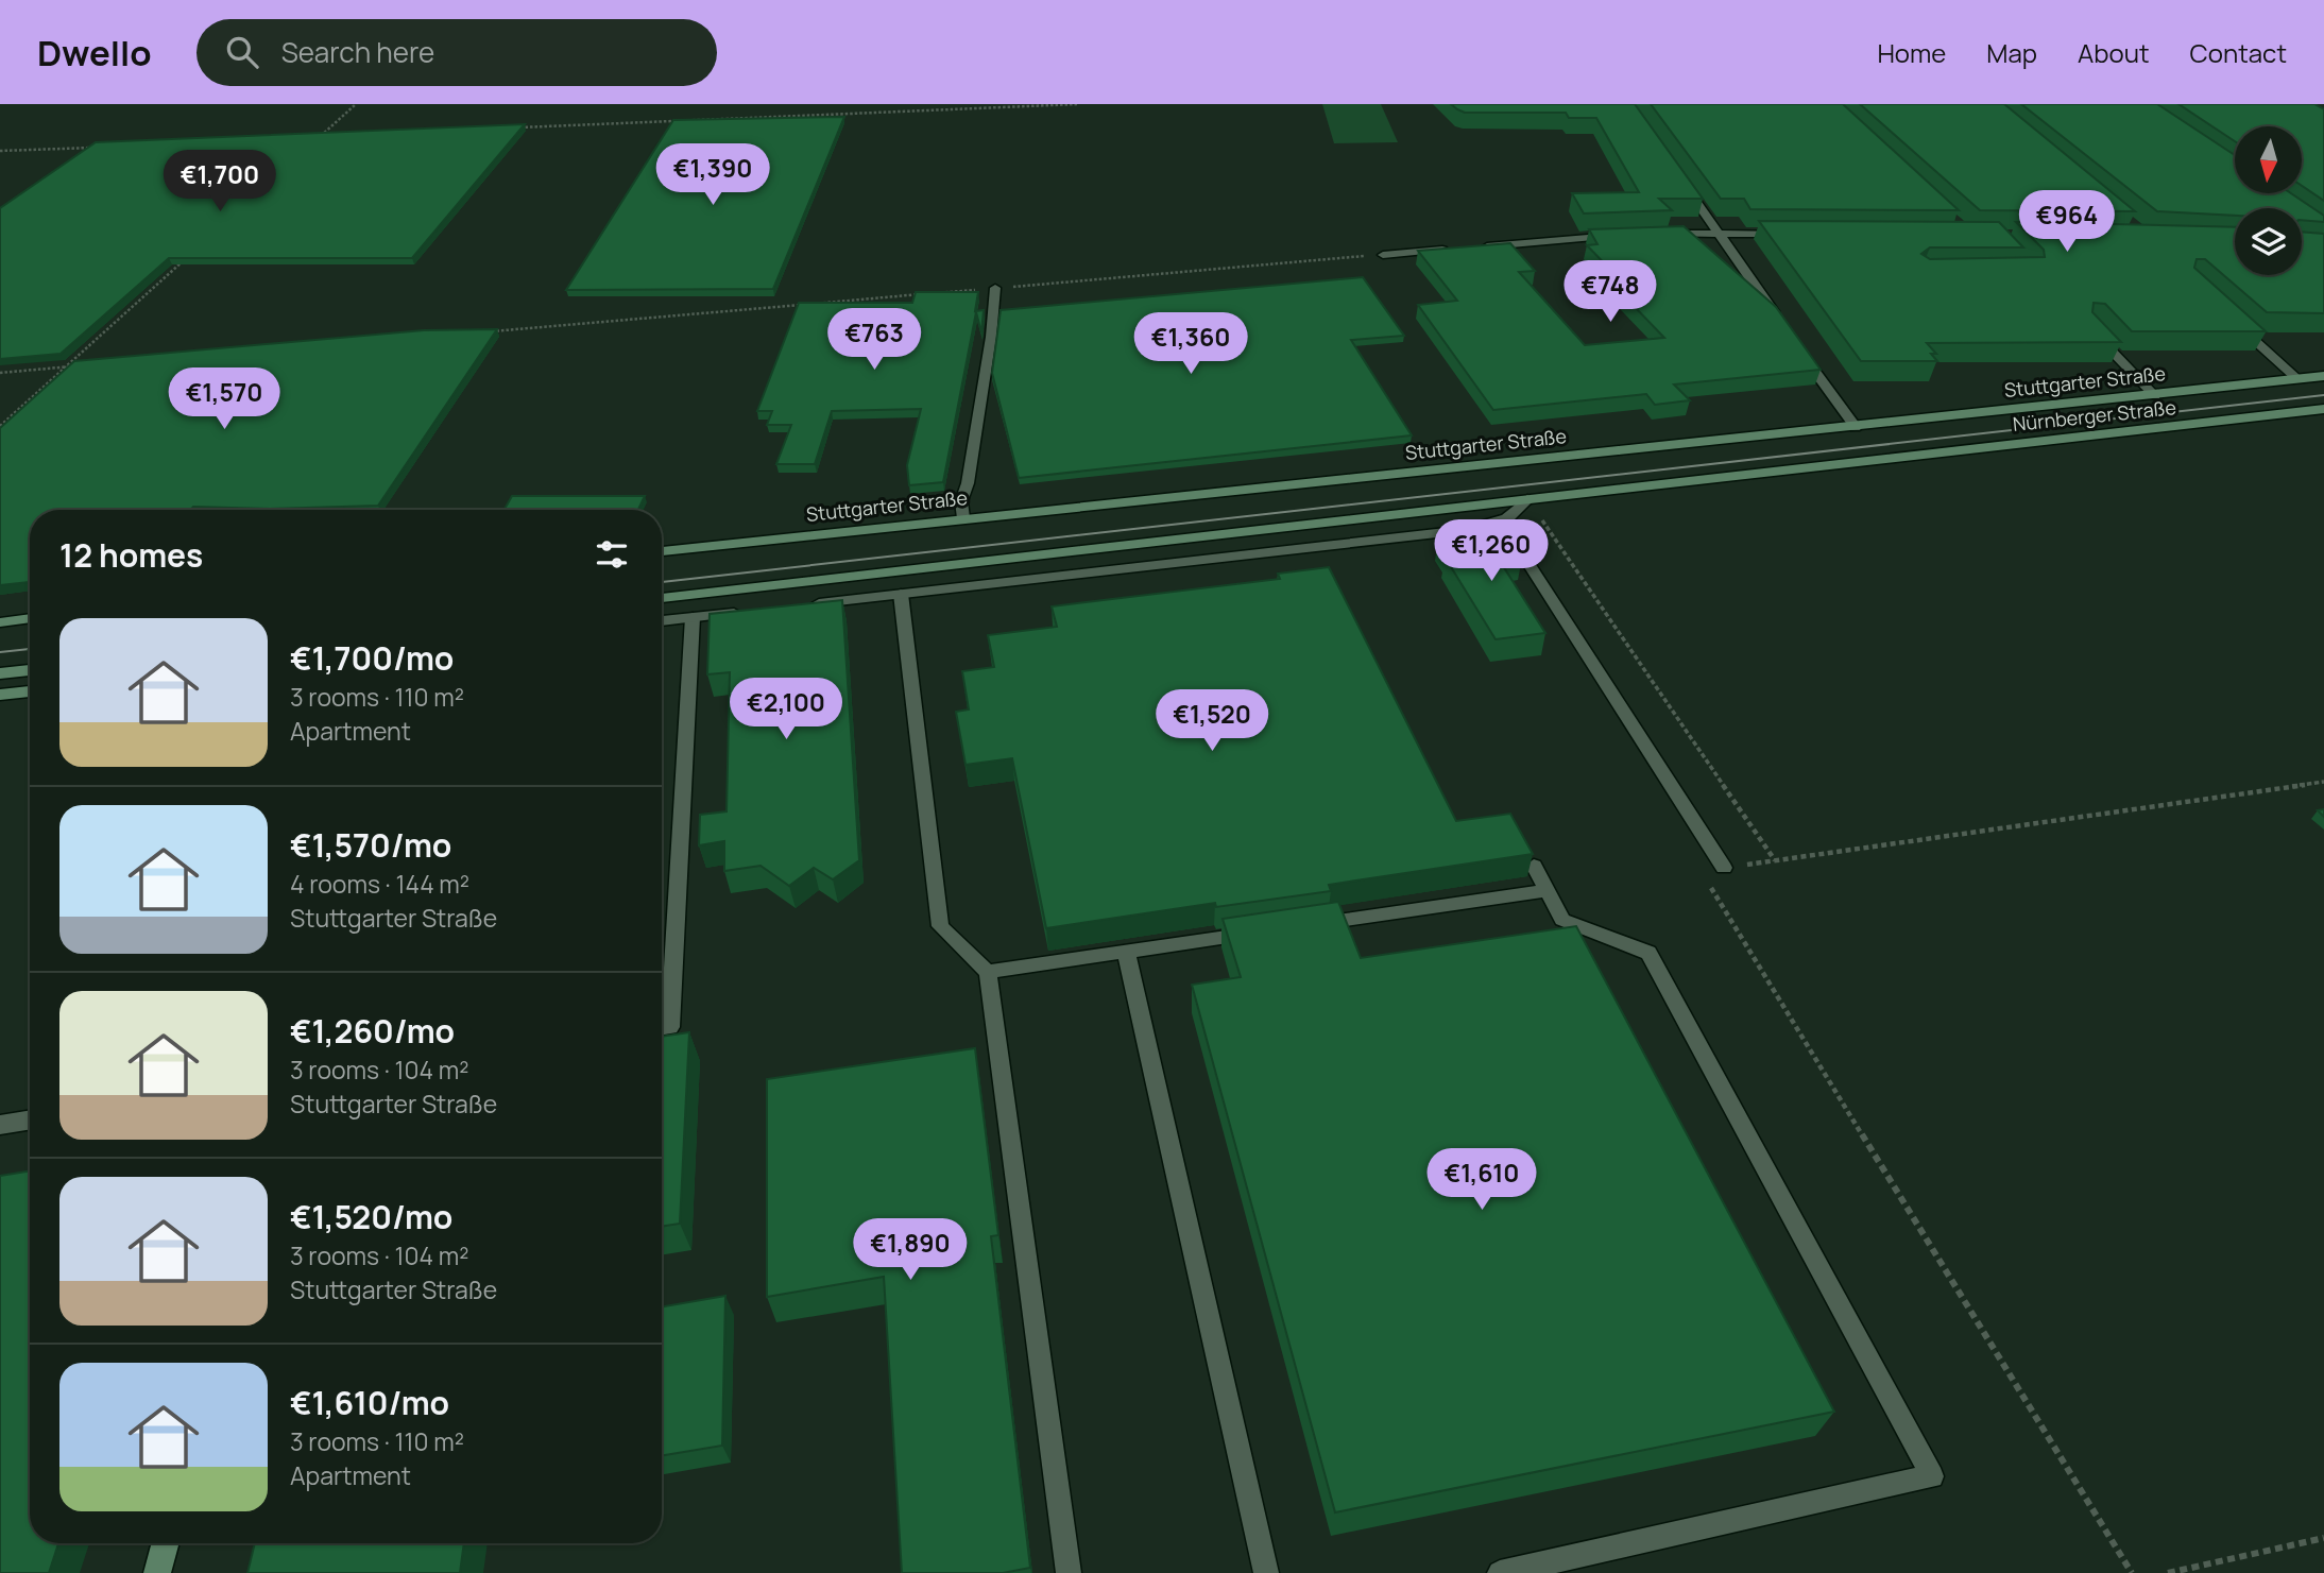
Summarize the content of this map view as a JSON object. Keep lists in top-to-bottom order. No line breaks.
{"streets":{"main road":["Stuttgarter Straße","Nürnberger Straße"]},"north":"bottom","page":{"header":"Dwello","search":"Search here","nav":["Home","Map","About","Contact"],"price":["€1,390","€1,700","€964","€748","€763","€1,360","€1,570","€1,260","€2,100","€1,520","€1,610","€1,890"],"heading":"12 homes","list":[{"name":"€1,700/mo","note":"3 rooms · 110 m² · Apartment"},{"name":"€1,570/mo","note":"4 rooms · 144 m² · Stuttgarter Straße"},{"name":"€1,260/mo","note":"3 rooms · 104 m² · Stuttgarter Straße"},{"name":"€1,520/mo","note":"3 rooms · 104 m² · Stuttgarter Straße"},{"name":"€1,610/mo","note":"3 rooms · 110 m² · Apartment"}]}}
